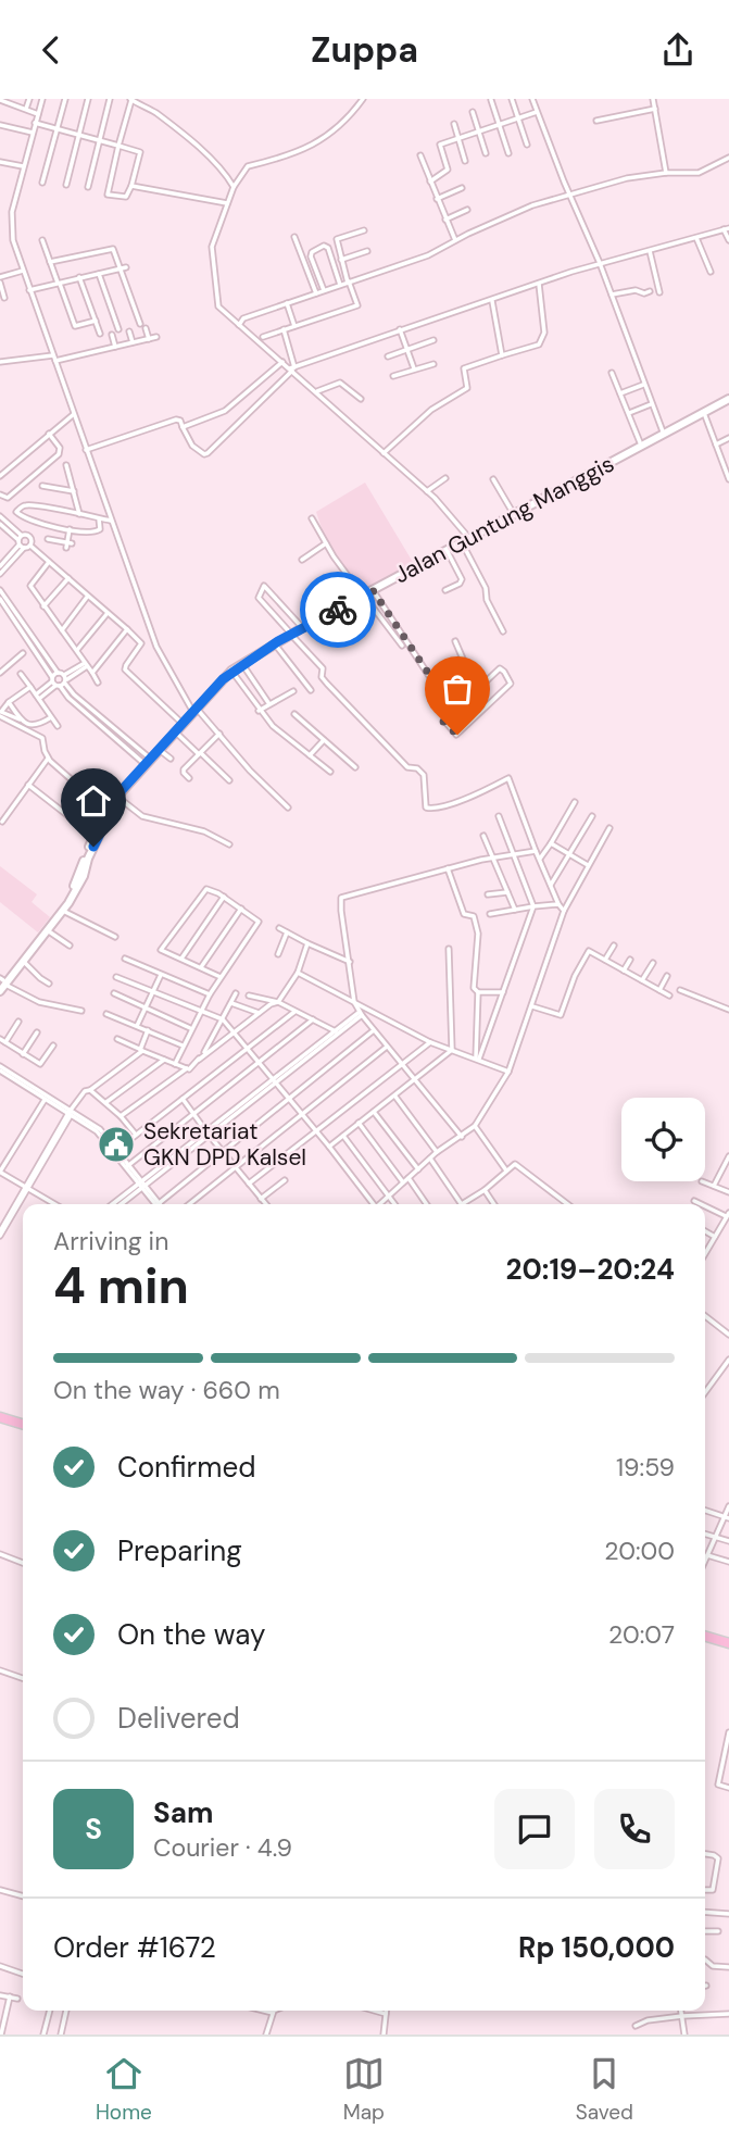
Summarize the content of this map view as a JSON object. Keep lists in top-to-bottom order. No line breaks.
{"streets":{"street":["Jalan Guntung Manggis"]},"places":{"public building":["Sekretariat GKN DPD Kalsel"]},"page":{"header":"Zuppa","heading":["4 min","Arriving in","20:19–20:24"],"panel":["Sam","Courier · 4.9","Order #1672","Rp 150,000"],"bar":"On the way · 660 m","list":[["Confirmed","19:59"],["Preparing","20:00"],["On the way","20:07"],"Delivered"],"round":"S","tabs":["Home","Map","Saved"]}}
